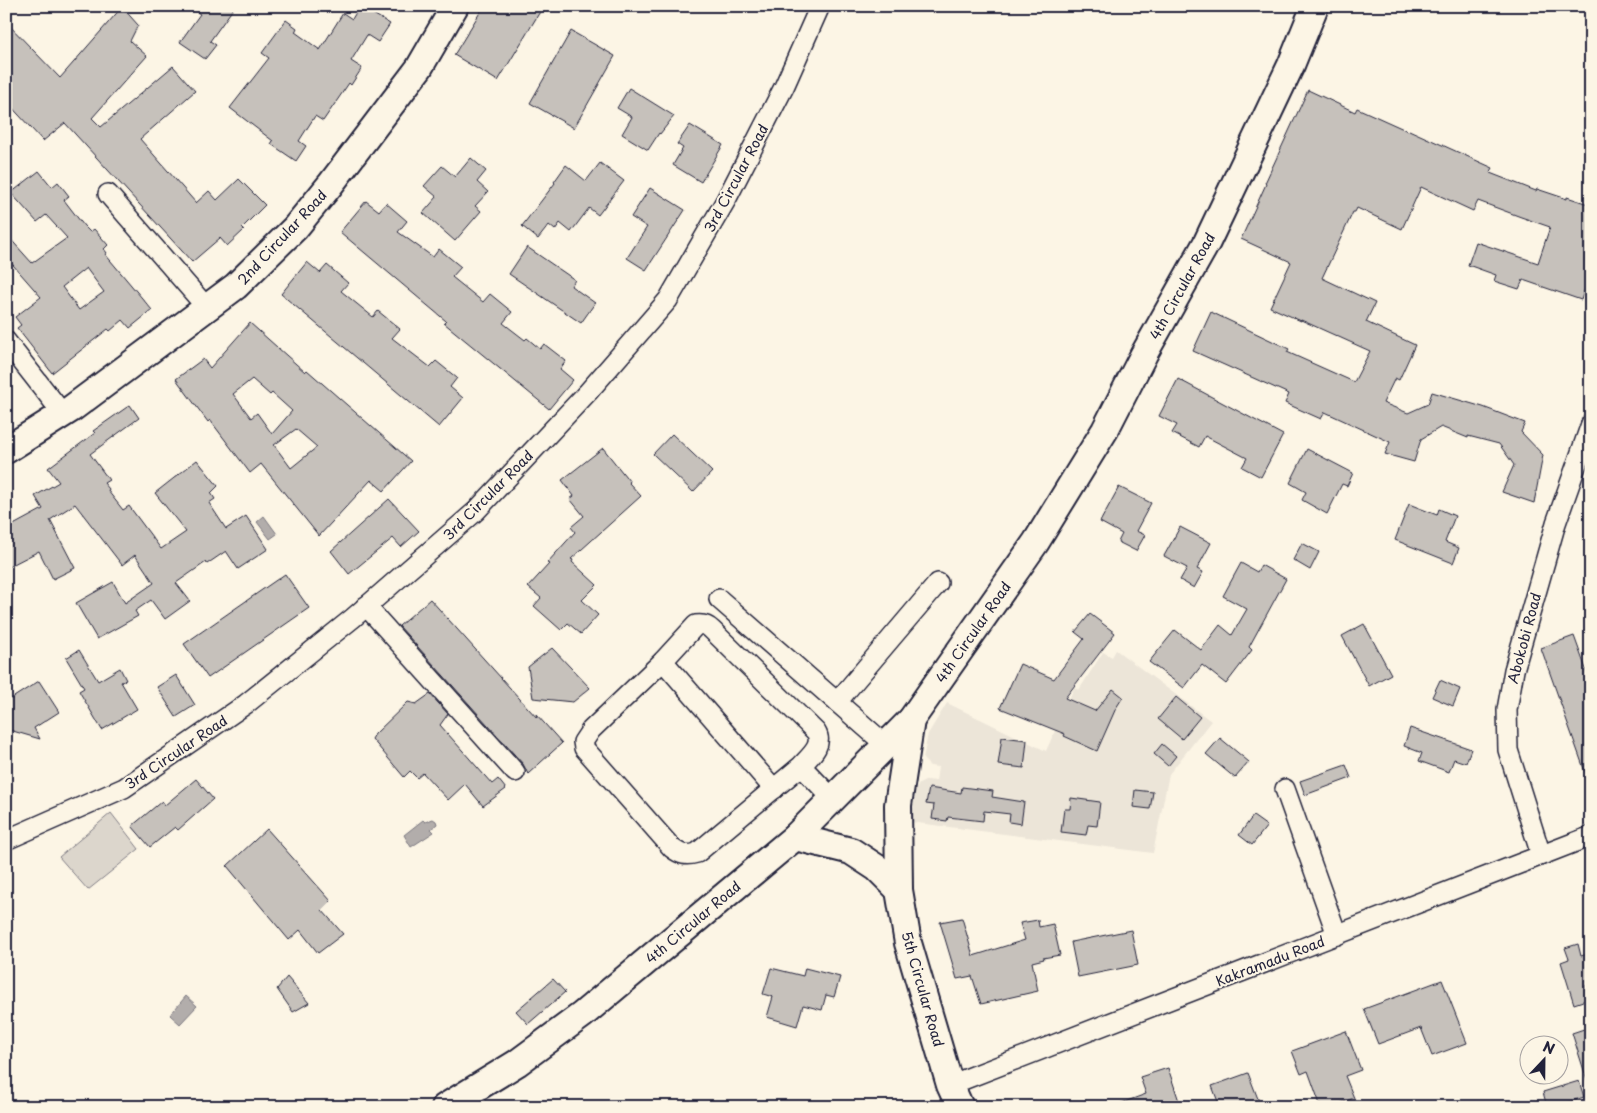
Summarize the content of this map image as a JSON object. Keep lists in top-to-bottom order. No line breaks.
{"streets":{"street":["3rd Circular Road","2nd Circular Road","4th Circular Road","Abokobi Road","Kakramadu Road","5th Circular Road"]},"crossings":[["4th Circular Road","5th Circular Road"],["Abokobi Road","Kakramadu Road"],["Kakramadu Road","5th Circular Road"]],"north":"top"}
